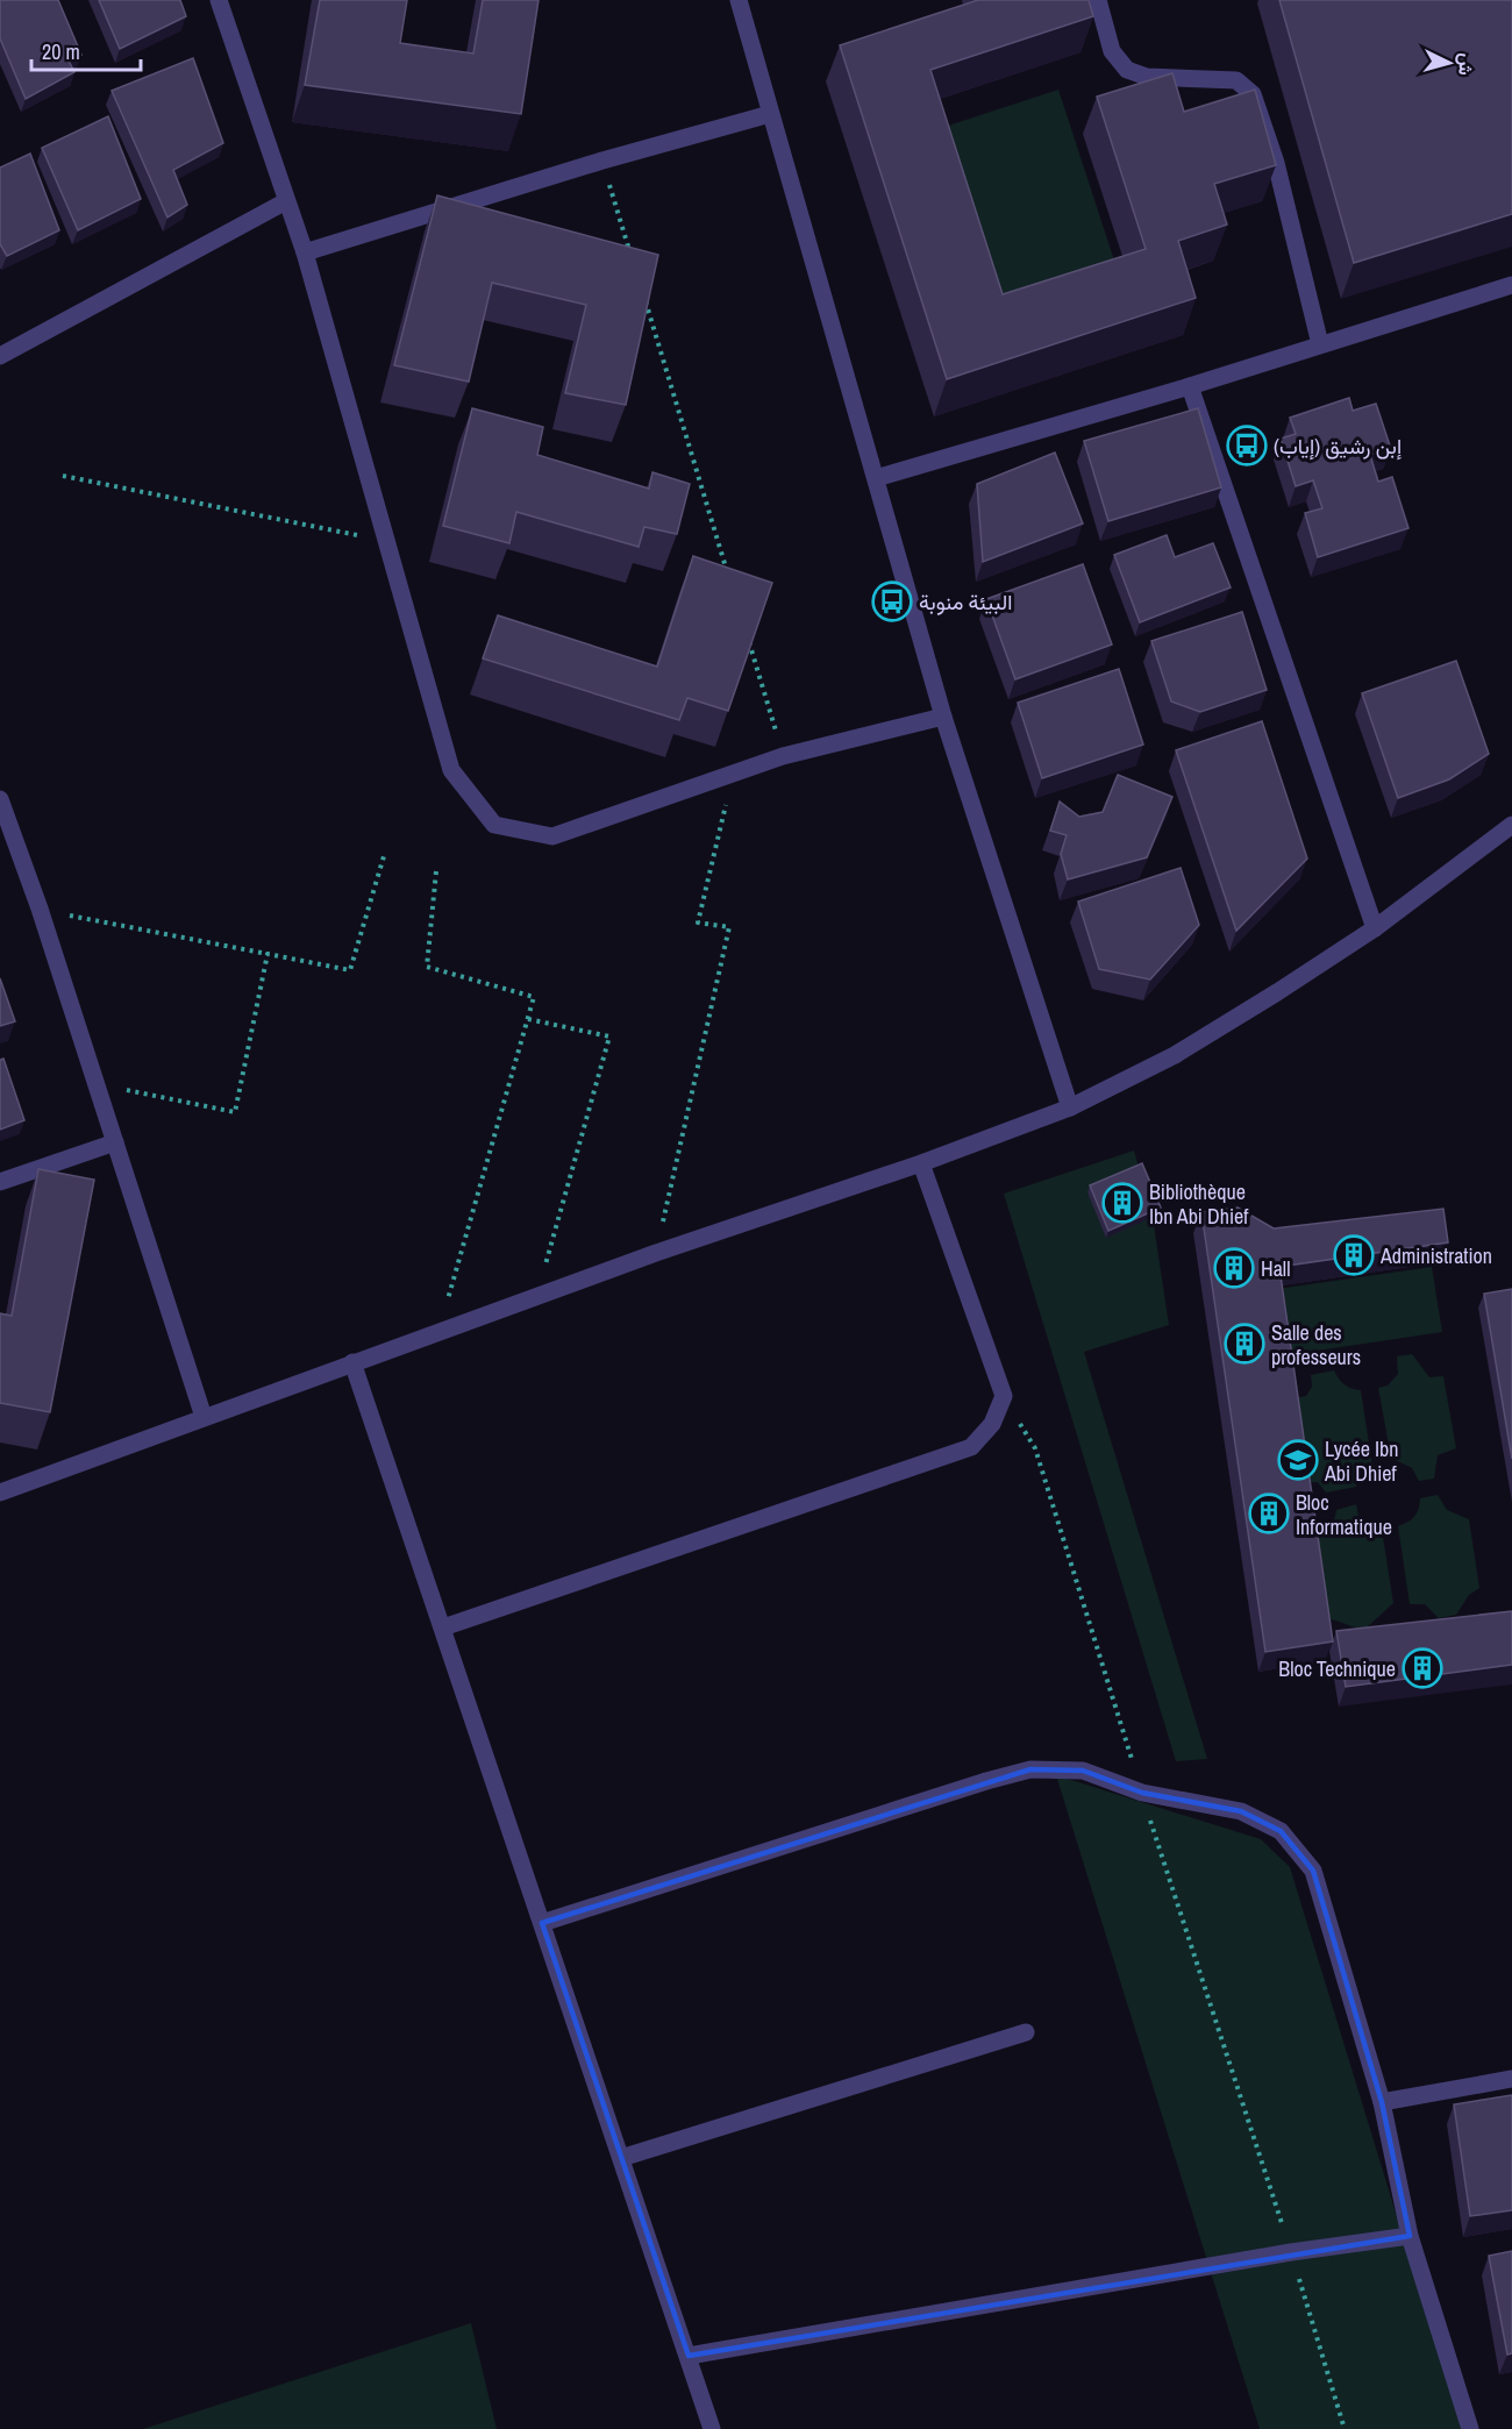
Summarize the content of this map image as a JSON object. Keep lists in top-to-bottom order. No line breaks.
{"places":{"bus stop":["إبن رشيق (إياب)","البيئة منوبة"],"building":["Bibliothèque Ibn Abi Dhief","Administration","Hall","Salle des professeurs","Bloc Informatique","Bloc Technique"],"school or university":["Lycée Ibn Abi Dhief"]},"scale_bar":"20 m","north":"right"}
